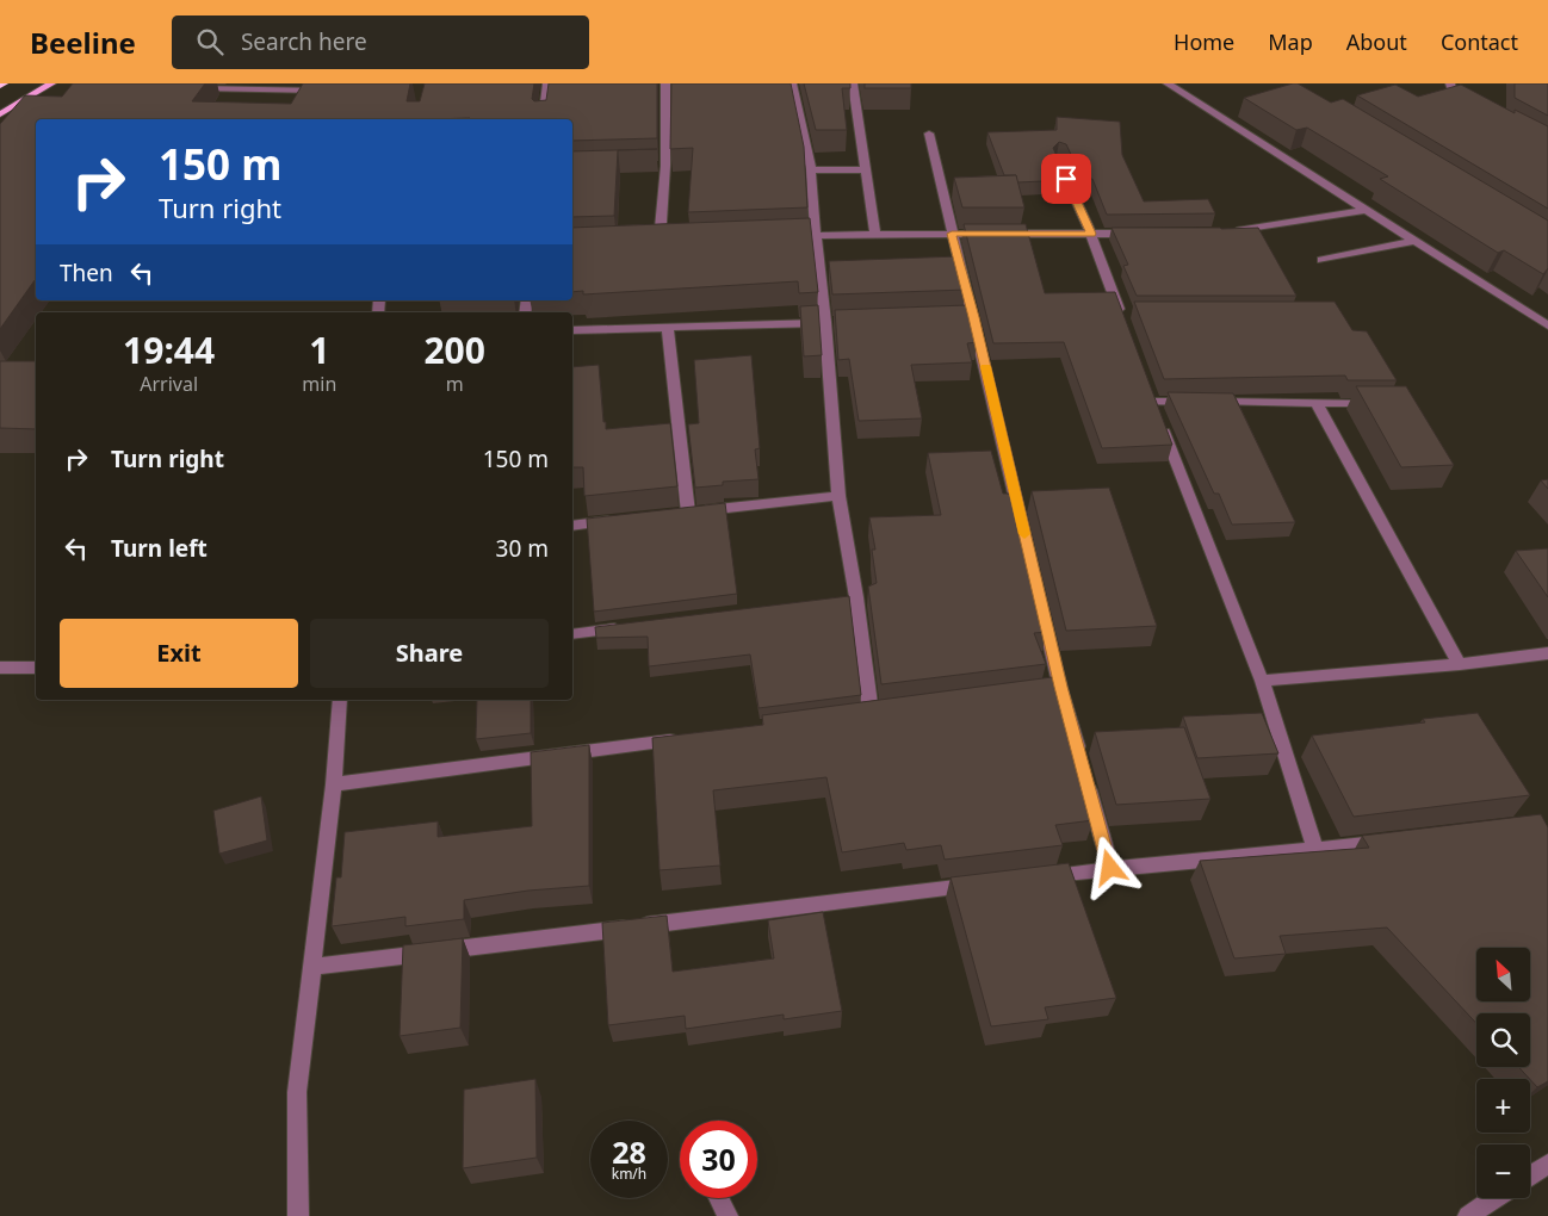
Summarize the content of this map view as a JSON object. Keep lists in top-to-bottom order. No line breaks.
{"north":"top left","page":{"header":"Beeline","search":"Search here","nav":["Home","Map","About","Contact"],"turn":["150 m","Turn right"],"then":"Then","eta":["19:44","Arrival","1","min","200","m"],"list":[{"name":"Turn right","value":"150 m"},{"name":"Turn left","value":"30 m"}],"buttons":["Exit","Share"],"map_buttons":["+","−"],"speed":"28 km/h","limit":"30"}}
